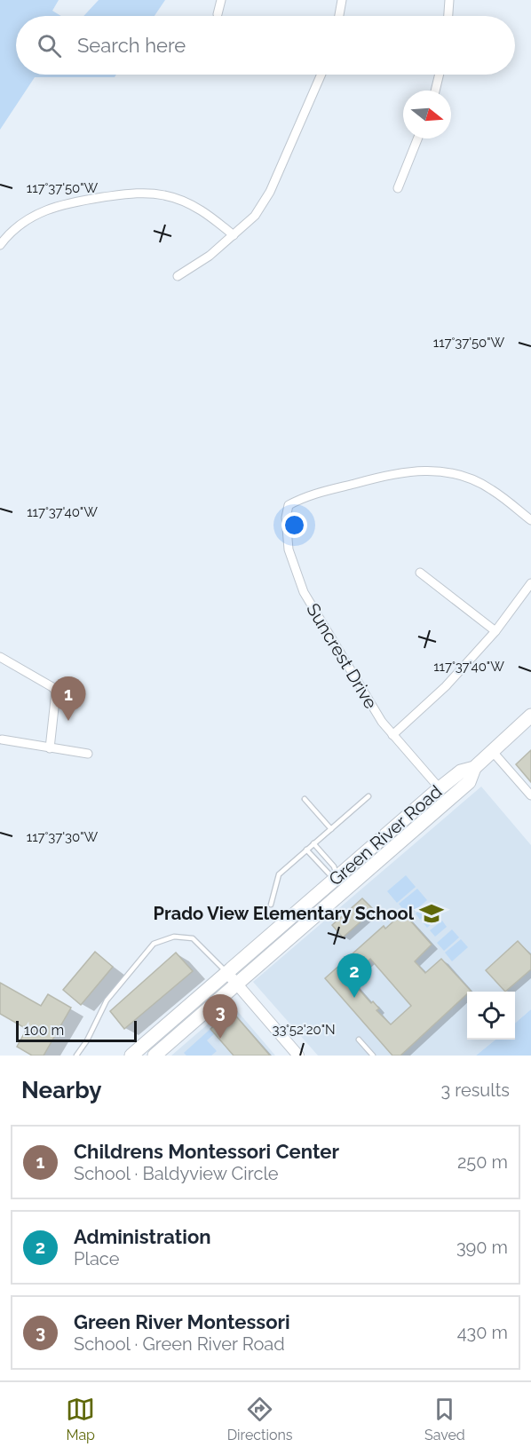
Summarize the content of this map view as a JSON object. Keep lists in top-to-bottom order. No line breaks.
{"streets":{"main road":["Green River Road"],"street":["Suncrest Drive"]},"crossings":[["Suncrest Drive","Green River Road"]],"places":{"school or university":["Prado View Elementary School"]},"scale_bar":"100 m","north":"right","page":{"search":"Search here","pins":["1","2","3"],"scale":"100 m","heading":["Nearby","3 results"],"list":[{"mark":"1","name":"Childrens Montessori Center","note":"School · Baldyview Circle","value":"250 m"},{"mark":"2","name":"Administration","note":"Place","value":"390 m"},{"mark":"3","name":"Green River Montessori","note":"School · Green River Road","value":"430 m"}],"nav":["Map","Directions","Saved"]},"coordinates":["117°37'50\"W","117°37'40\"W","117°37'30\"W","33°52'20\"N"]}
